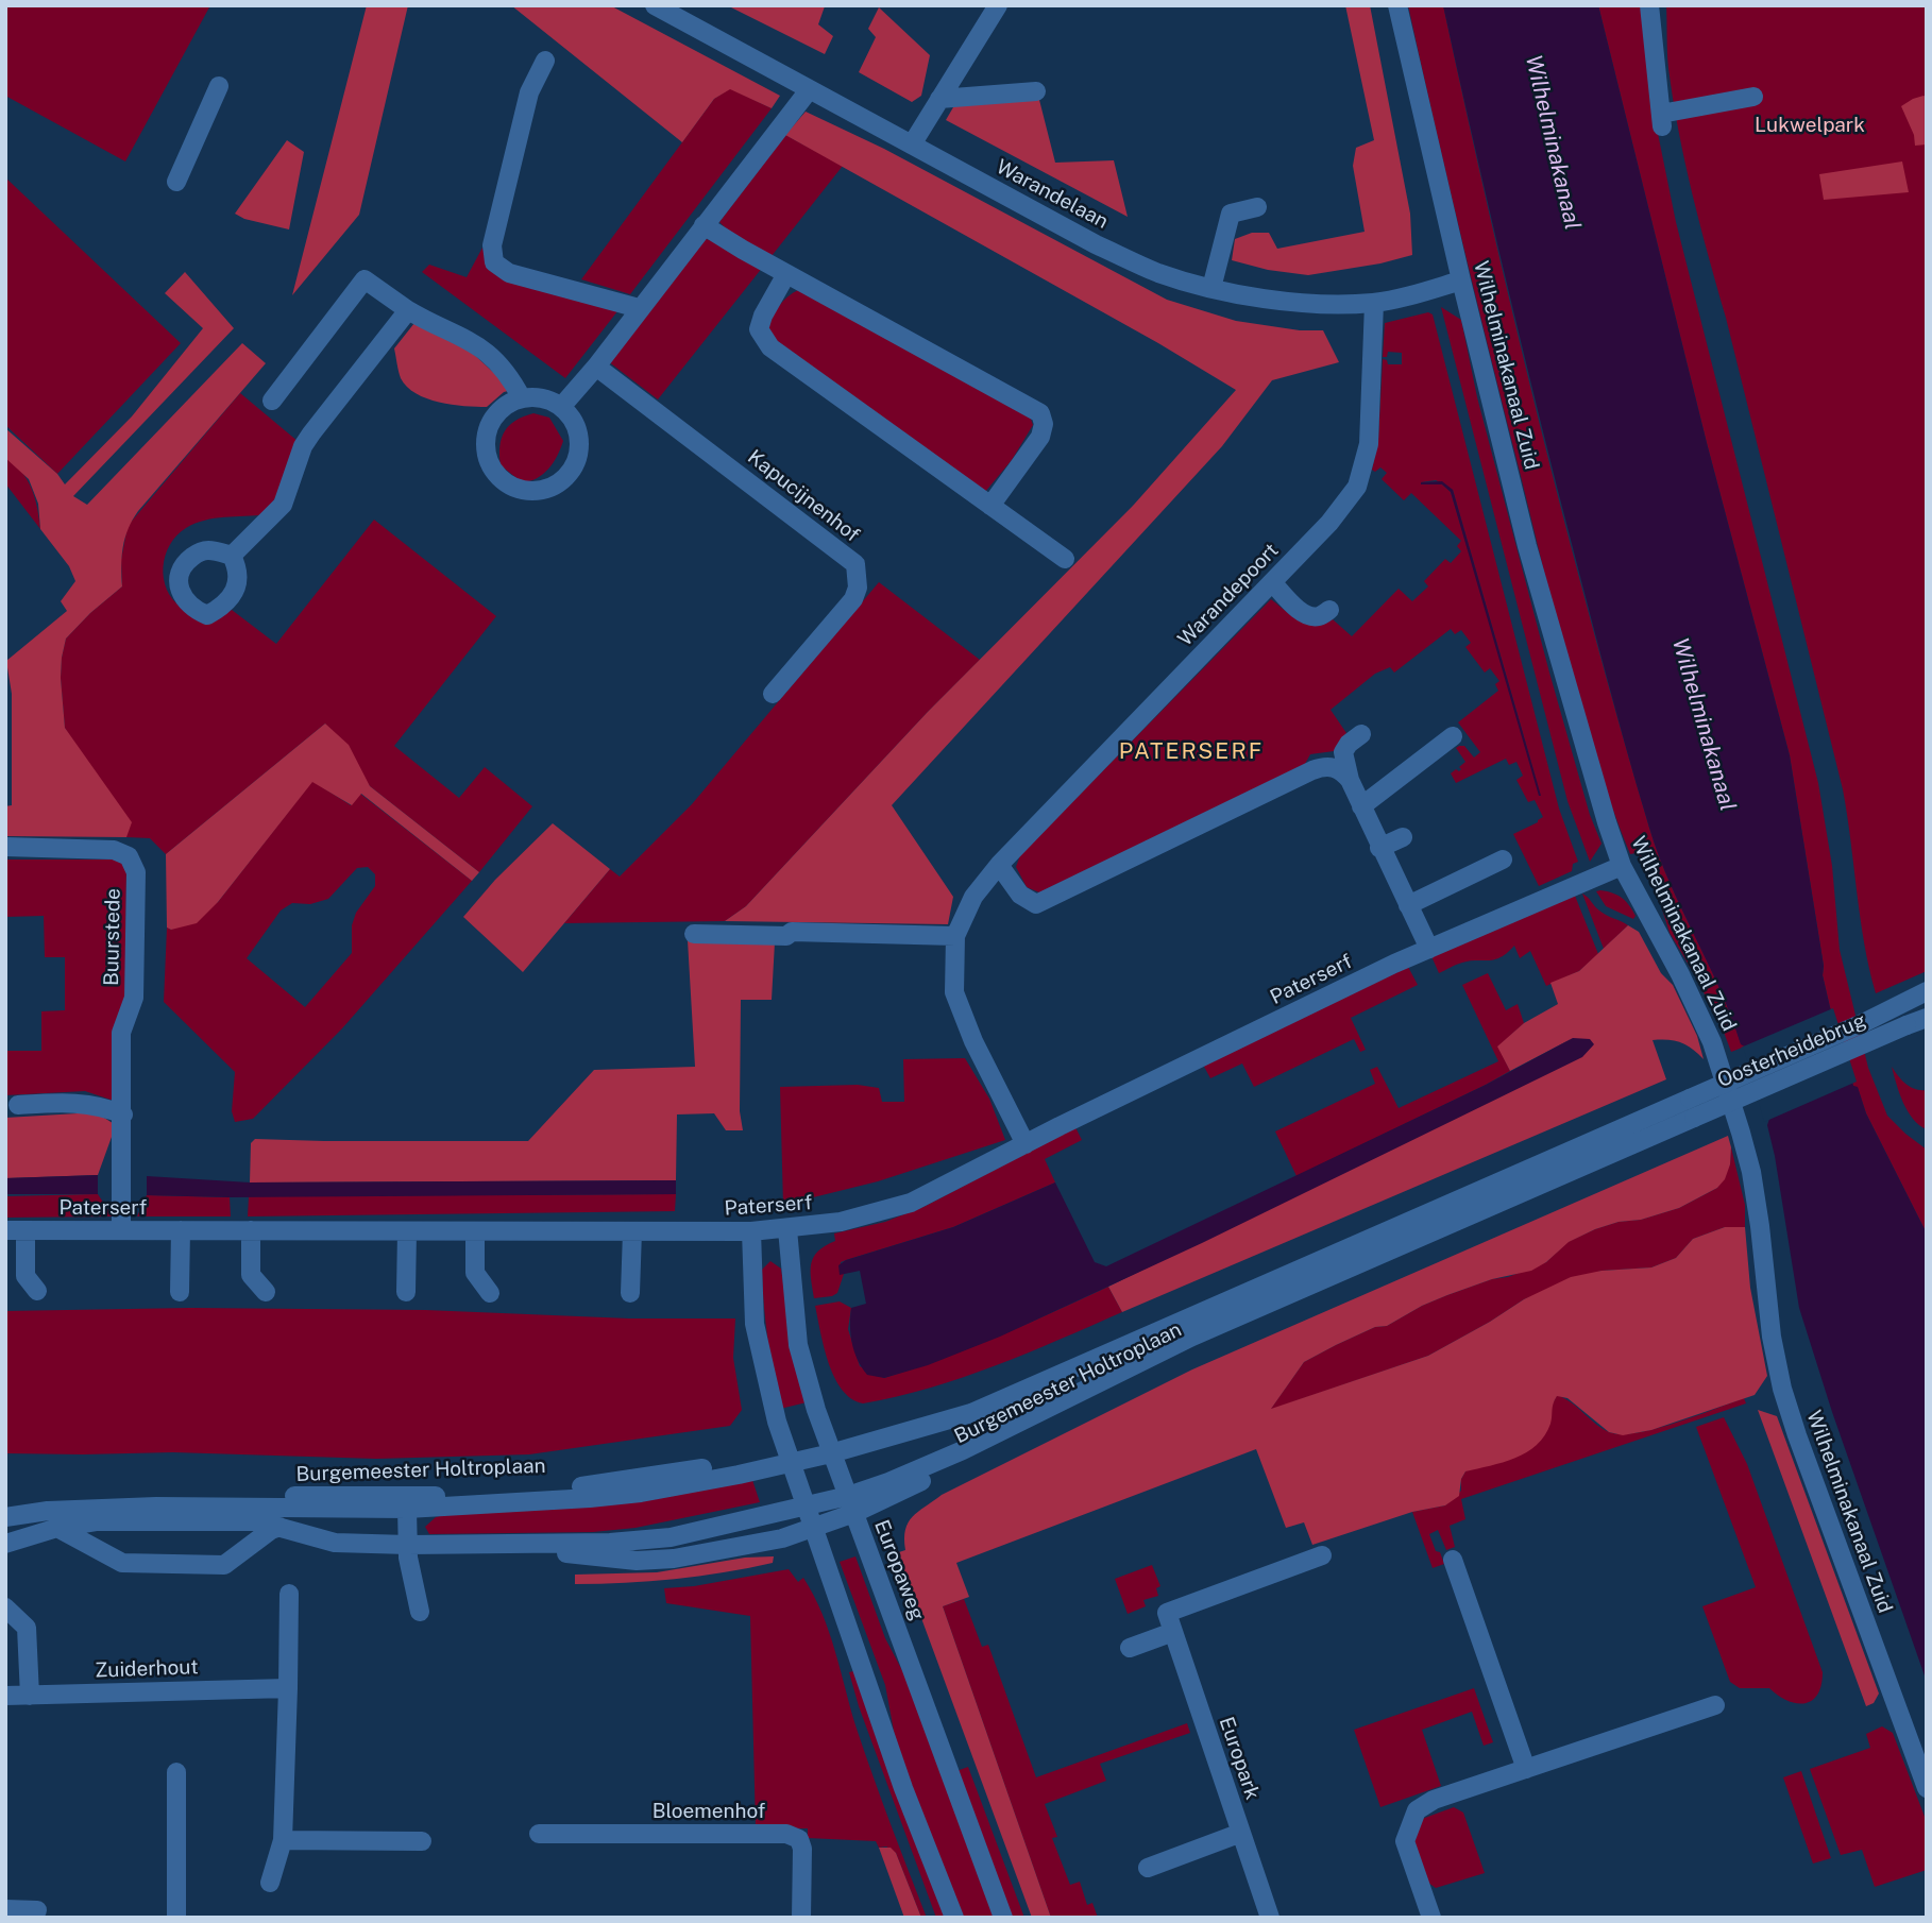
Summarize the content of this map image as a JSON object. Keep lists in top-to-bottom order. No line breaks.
{"streets":{"street":["Warandelaan","Wilhelminakanaal Zuid","Kapucijnenhof","Warandepoort","Buurstede","Paterserf","Oosterheidebrug","Burgemeester Holtroplaan","Europaweg","Zuiderhout","Europark","Bloemenhof"]},"crossings":[["Warandelaan","Wilhelminakanaal Zuid"],["Warandelaan","Warandepoort"],["Wilhelminakanaal Zuid","Paterserf"],["Buurstede","Paterserf"],["Paterserf","Europaweg"],["Oosterheidebrug","Burgemeester Holtroplaan"],["Burgemeester Holtroplaan","Europaweg"]],"districts":["PATERSERF"],"water":["Wilhelminakanaal"],"parks":["Lukwelpark"]}
